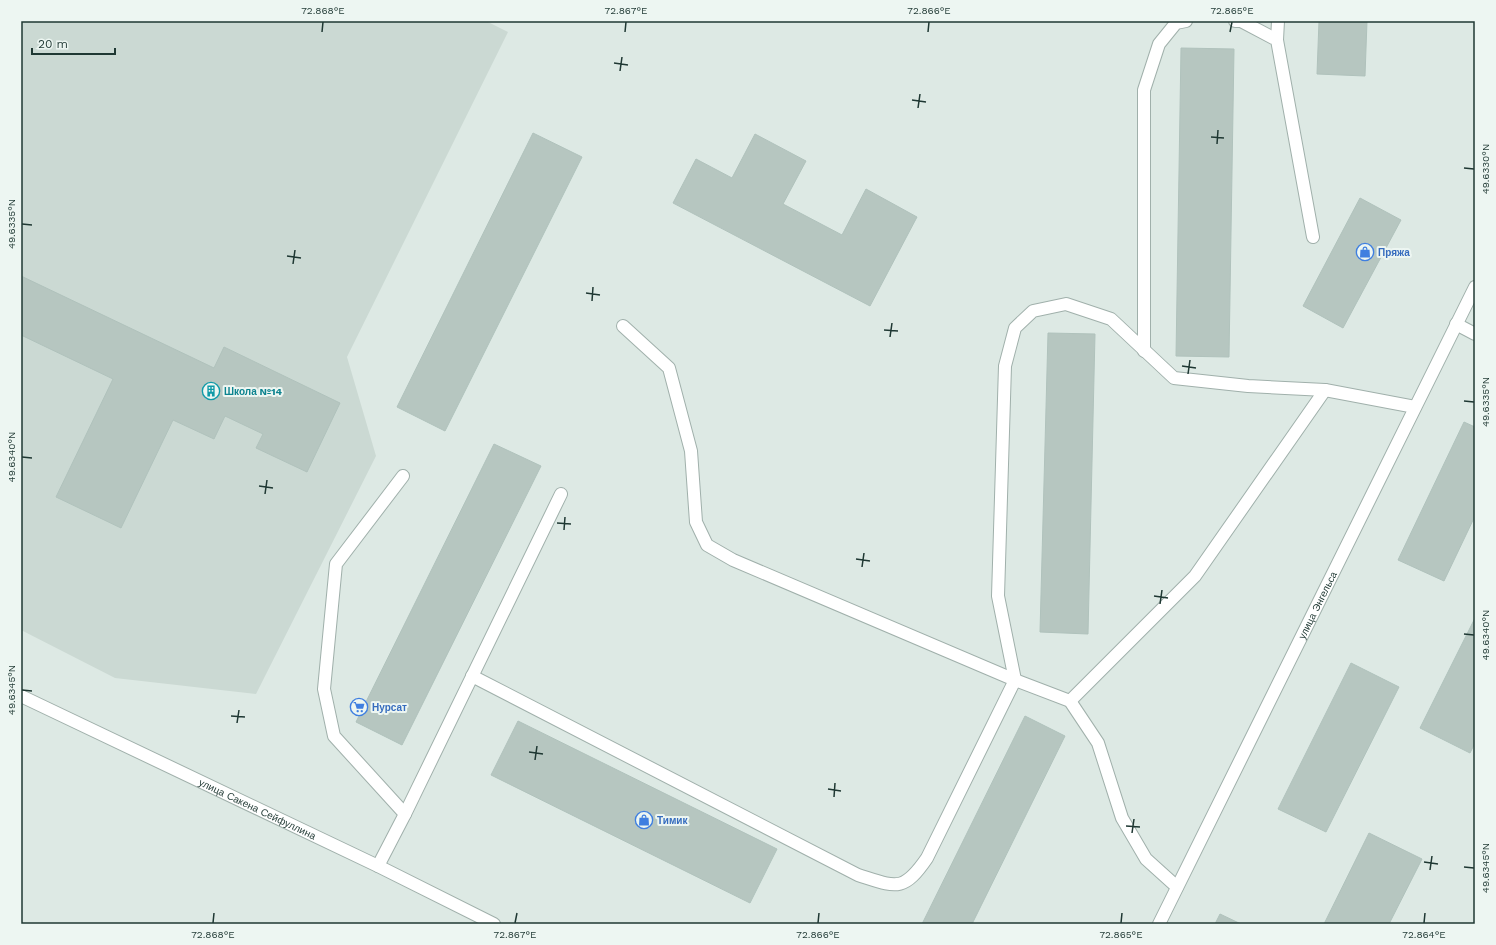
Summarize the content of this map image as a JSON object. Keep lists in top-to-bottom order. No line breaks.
{"streets":{"street":["улица Энгельса","улица Сакена Сейфуллина"]},"places":{"shop":["Пряжа","Тимик"],"building":["Школа №14"],"supermarket":["Нурсат"]},"scale_bar":"20 m","coordinates":["72.868°E","72.867°E","72.866°E","72.865°E","49.6330°N","49.6335°N","49.6340°N","49.6345°N","72.864°E"]}
